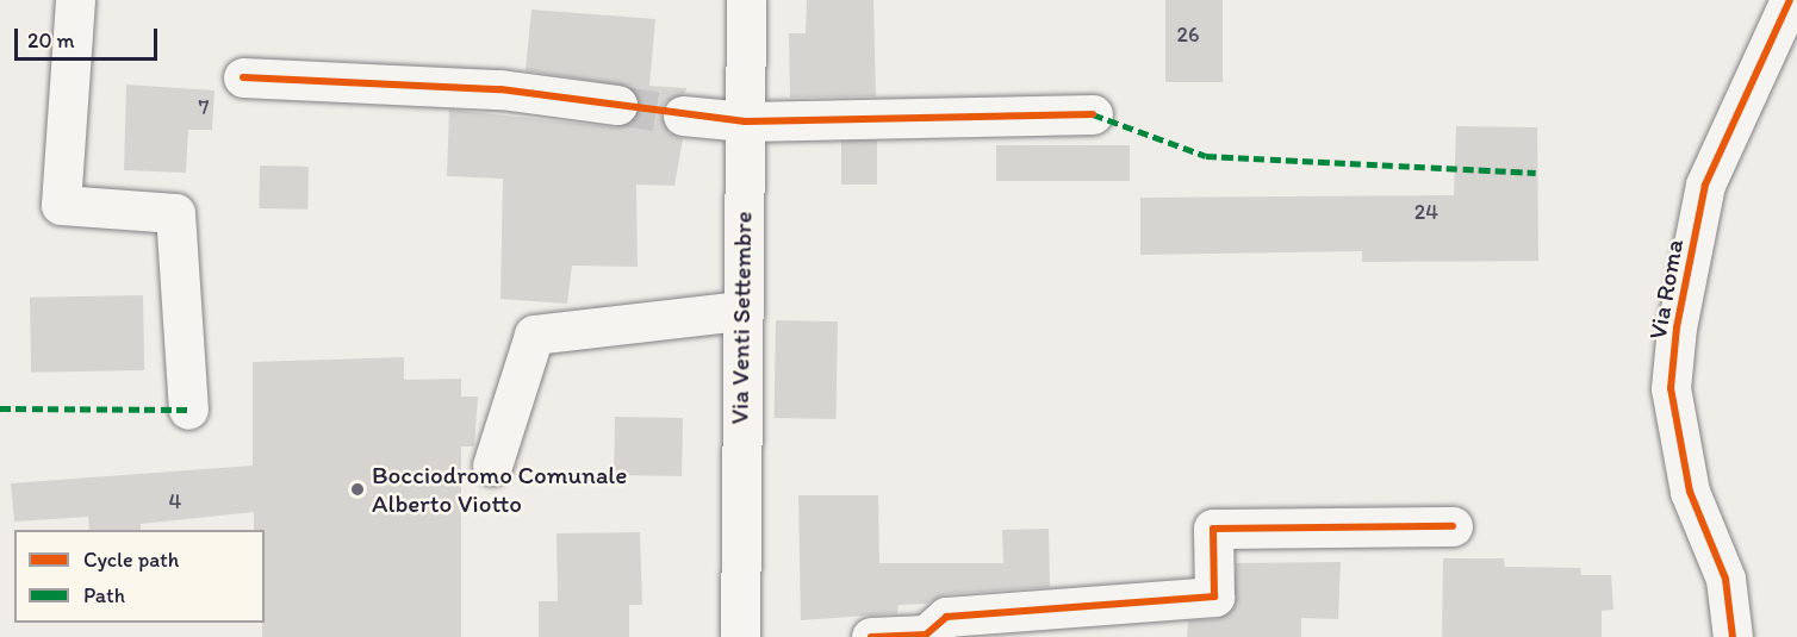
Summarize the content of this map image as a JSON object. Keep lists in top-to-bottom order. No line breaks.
{"streets":{"street":["Via Roma","Via Venti Settembre"]},"places":["Bocciodromo Comunale Alberto Viotto"],"house_numbers":["26","7","24","4"],"legend":["Cycle path","Path"],"scale_bar":"20 m"}
